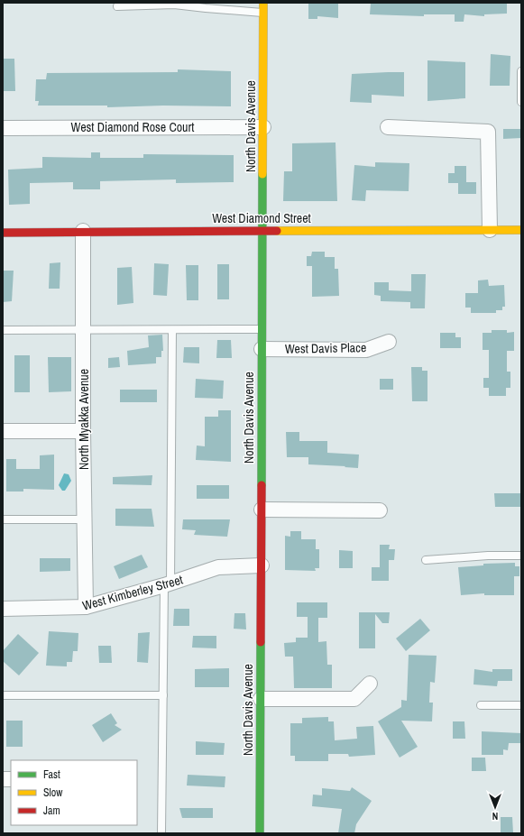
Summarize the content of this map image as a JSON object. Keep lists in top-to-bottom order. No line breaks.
{"streets":{"street":["North Davis Avenue","West Diamond Rose Court","West Diamond Street","West Davis Place","North Myakka Avenue","West Kimberley Street"]},"crossings":[["North Davis Avenue","West Diamond Rose Court"],["North Davis Avenue","West Diamond Street"],["North Davis Avenue","West Davis Place"],["North Davis Avenue","West Kimberley Street"],["West Diamond Street","North Myakka Avenue"],["North Myakka Avenue","West Kimberley Street"]],"legend":["Fast","Slow","Jam"],"north":"bottom"}
